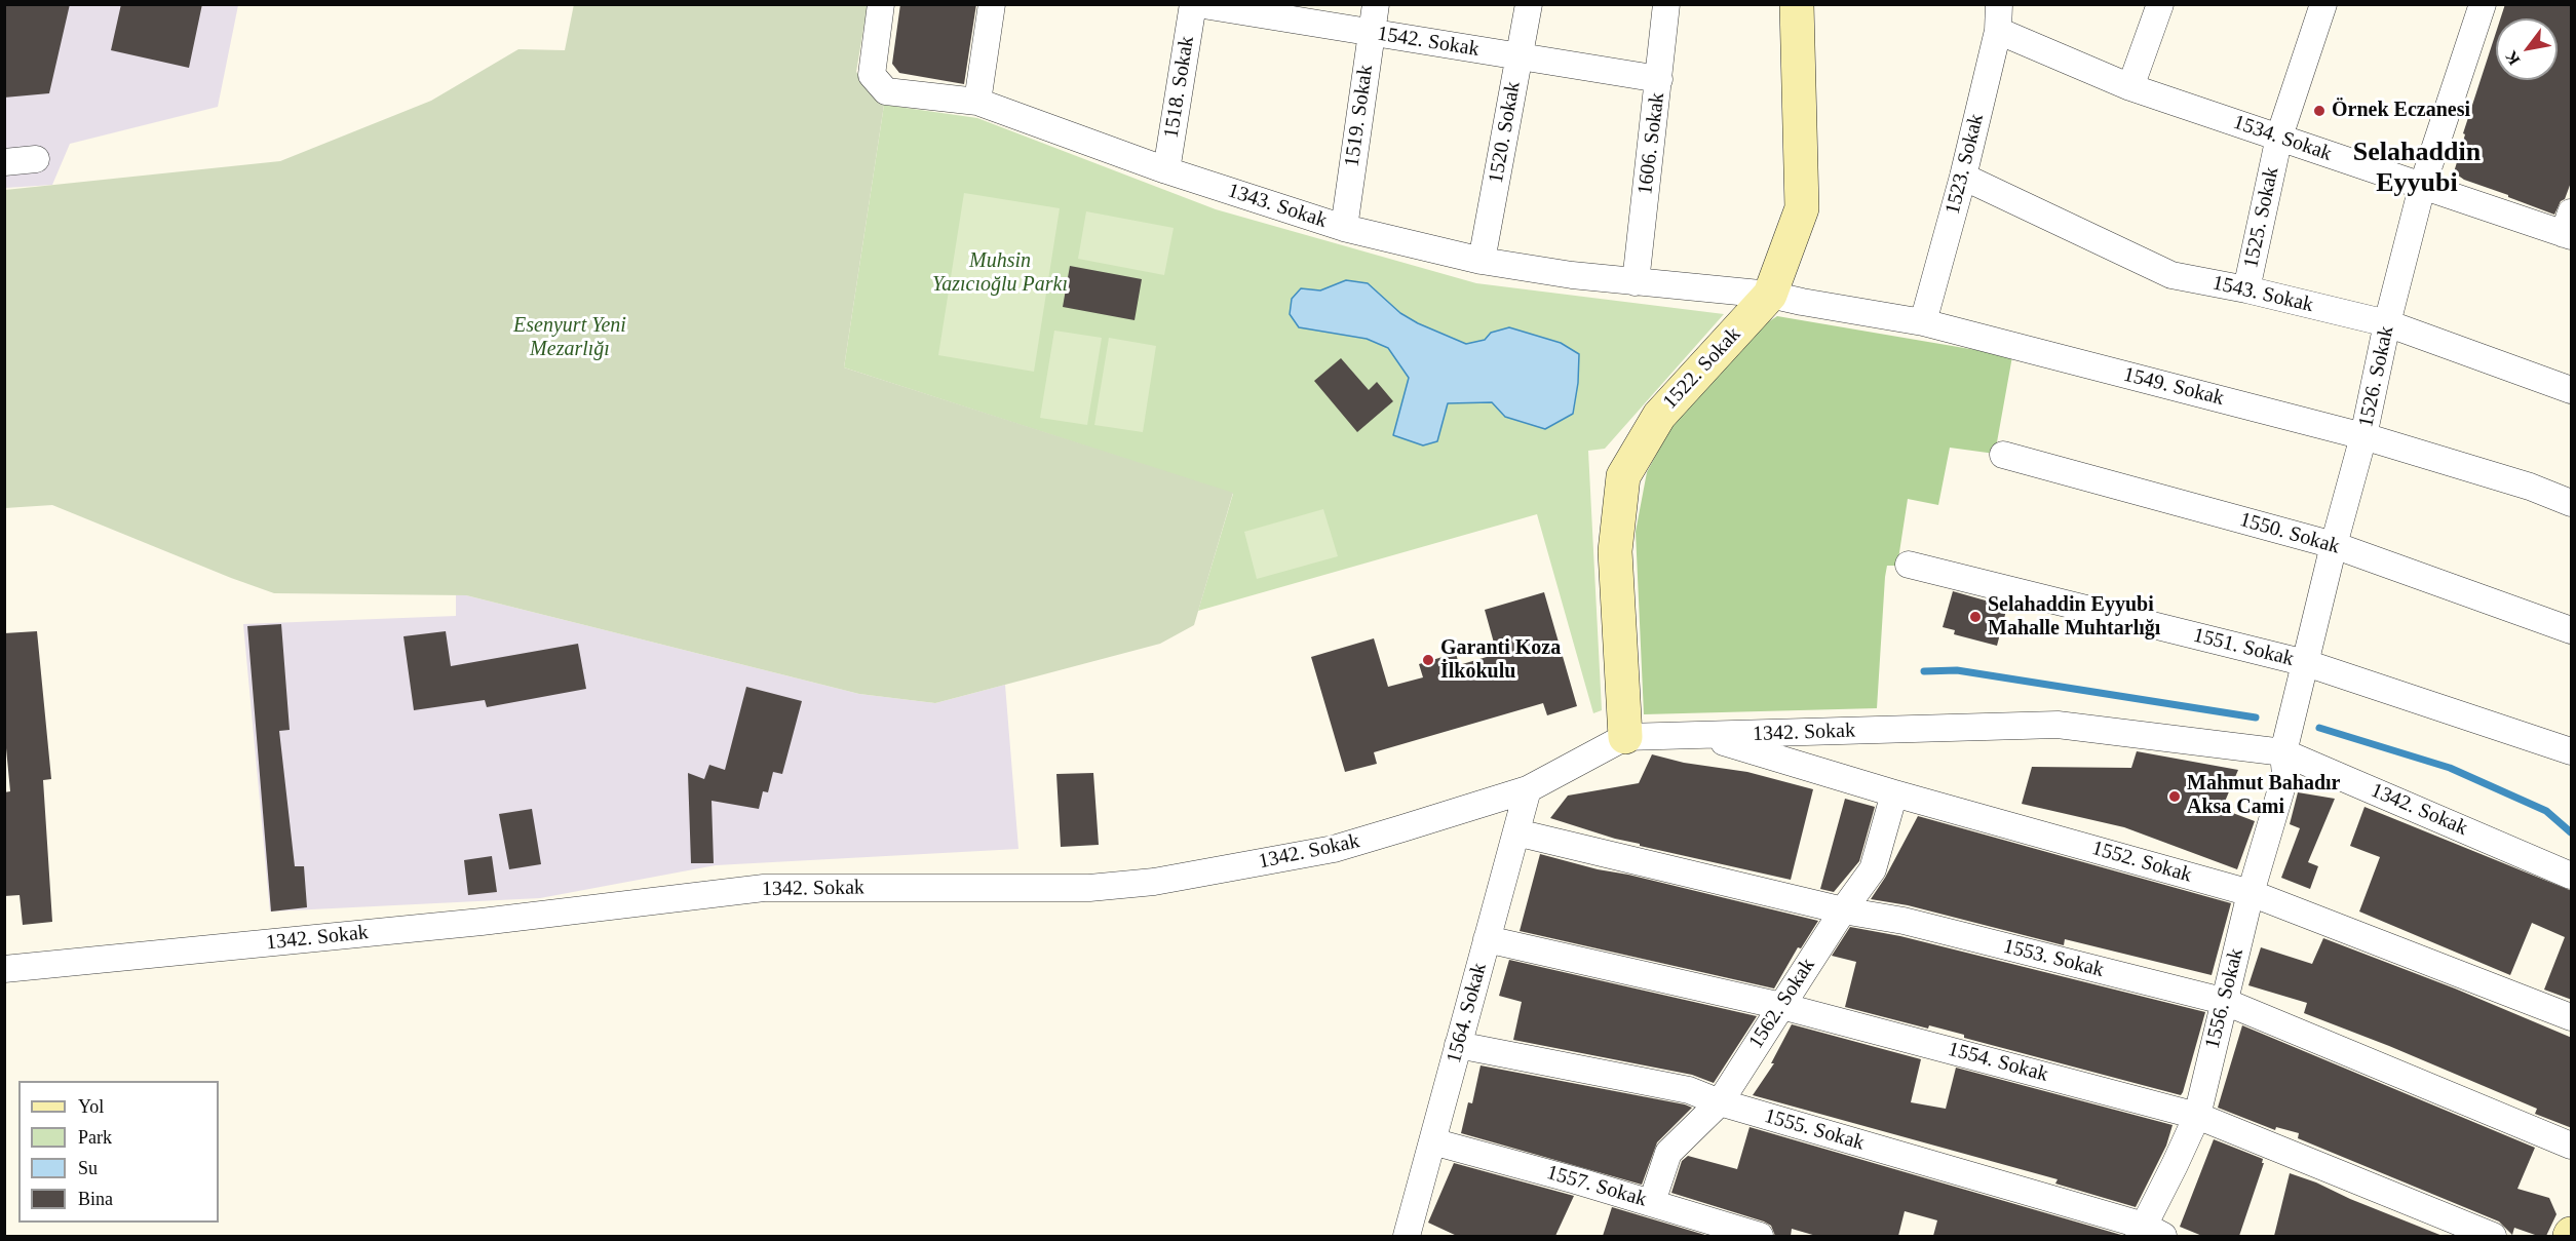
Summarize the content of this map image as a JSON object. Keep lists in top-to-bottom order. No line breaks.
{"streets":{"street":["1542. Sokak","1518. Sokak","1519. Sokak","1520. Sokak","1534. Sokak","1606. Sokak","1523. Sokak","1343. Sokak","1525. Sokak","1543. Sokak","1522. Sokak","1526. Sokak","1549. Sokak","1550. Sokak","1551. Sokak","1342. Sokak","1552. Sokak","1553. Sokak","1556. Sokak","1562. Sokak","1564. Sokak","1554. Sokak","1555. Sokak","1557. Sokak"]},"crossings":[["1542. Sokak","1518. Sokak"],["1542. Sokak","1519. Sokak"],["1542. Sokak","1520. Sokak"],["1542. Sokak","1606. Sokak"],["1518. Sokak","1343. Sokak"],["1519. Sokak","1343. Sokak"],["1520. Sokak","1343. Sokak"],["1534. Sokak","1523. Sokak"],["1534. Sokak","1525. Sokak"],["1534. Sokak","1526. Sokak"],["1606. Sokak","1343. Sokak"],["1523. Sokak","1543. Sokak"],["1523. Sokak","1549. Sokak"],["1343. Sokak","1522. Sokak"],["1343. Sokak","1549. Sokak"],["1525. Sokak","1543. Sokak"],["1543. Sokak","1526. Sokak"],["1522. Sokak","1549. Sokak"],["1522. Sokak","1342. Sokak"],["1526. Sokak","1549. Sokak"],["1526. Sokak","1550. Sokak"],["1526. Sokak","1551. Sokak"],["1526. Sokak","1342. Sokak"],["1526. Sokak","1556. Sokak"],["1342. Sokak","1552. Sokak"],["1342. Sokak","1556. Sokak"],["1342. Sokak","1564. Sokak"],["1552. Sokak","1556. Sokak"],["1552. Sokak","1562. Sokak"],["1553. Sokak","1556. Sokak"],["1553. Sokak","1562. Sokak"],["1553. Sokak","1564. Sokak"],["1556. Sokak","1554. Sokak"],["1556. Sokak","1555. Sokak"],["1562. Sokak","1554. Sokak"],["1562. Sokak","1555. Sokak"],["1562. Sokak","1557. Sokak"],["1564. Sokak","1554. Sokak"],["1564. Sokak","1555. Sokak"],["1564. Sokak","1557. Sokak"]],"districts":["Selahaddin Eyyubi"],"parks":["Muhsin Yazıcıoğlu Parkı","Esenyurt Yeni Mezarlığı"],"places":["Örnek Eczanesi","Selahaddin Eyyubi Mahalle Muhtarlığı","Garanti Koza İlkokulu","Mahmut Bahadır Aksa Cami"],"legend":["Yol","Park","Su","Bina"],"north":"bottom left"}
